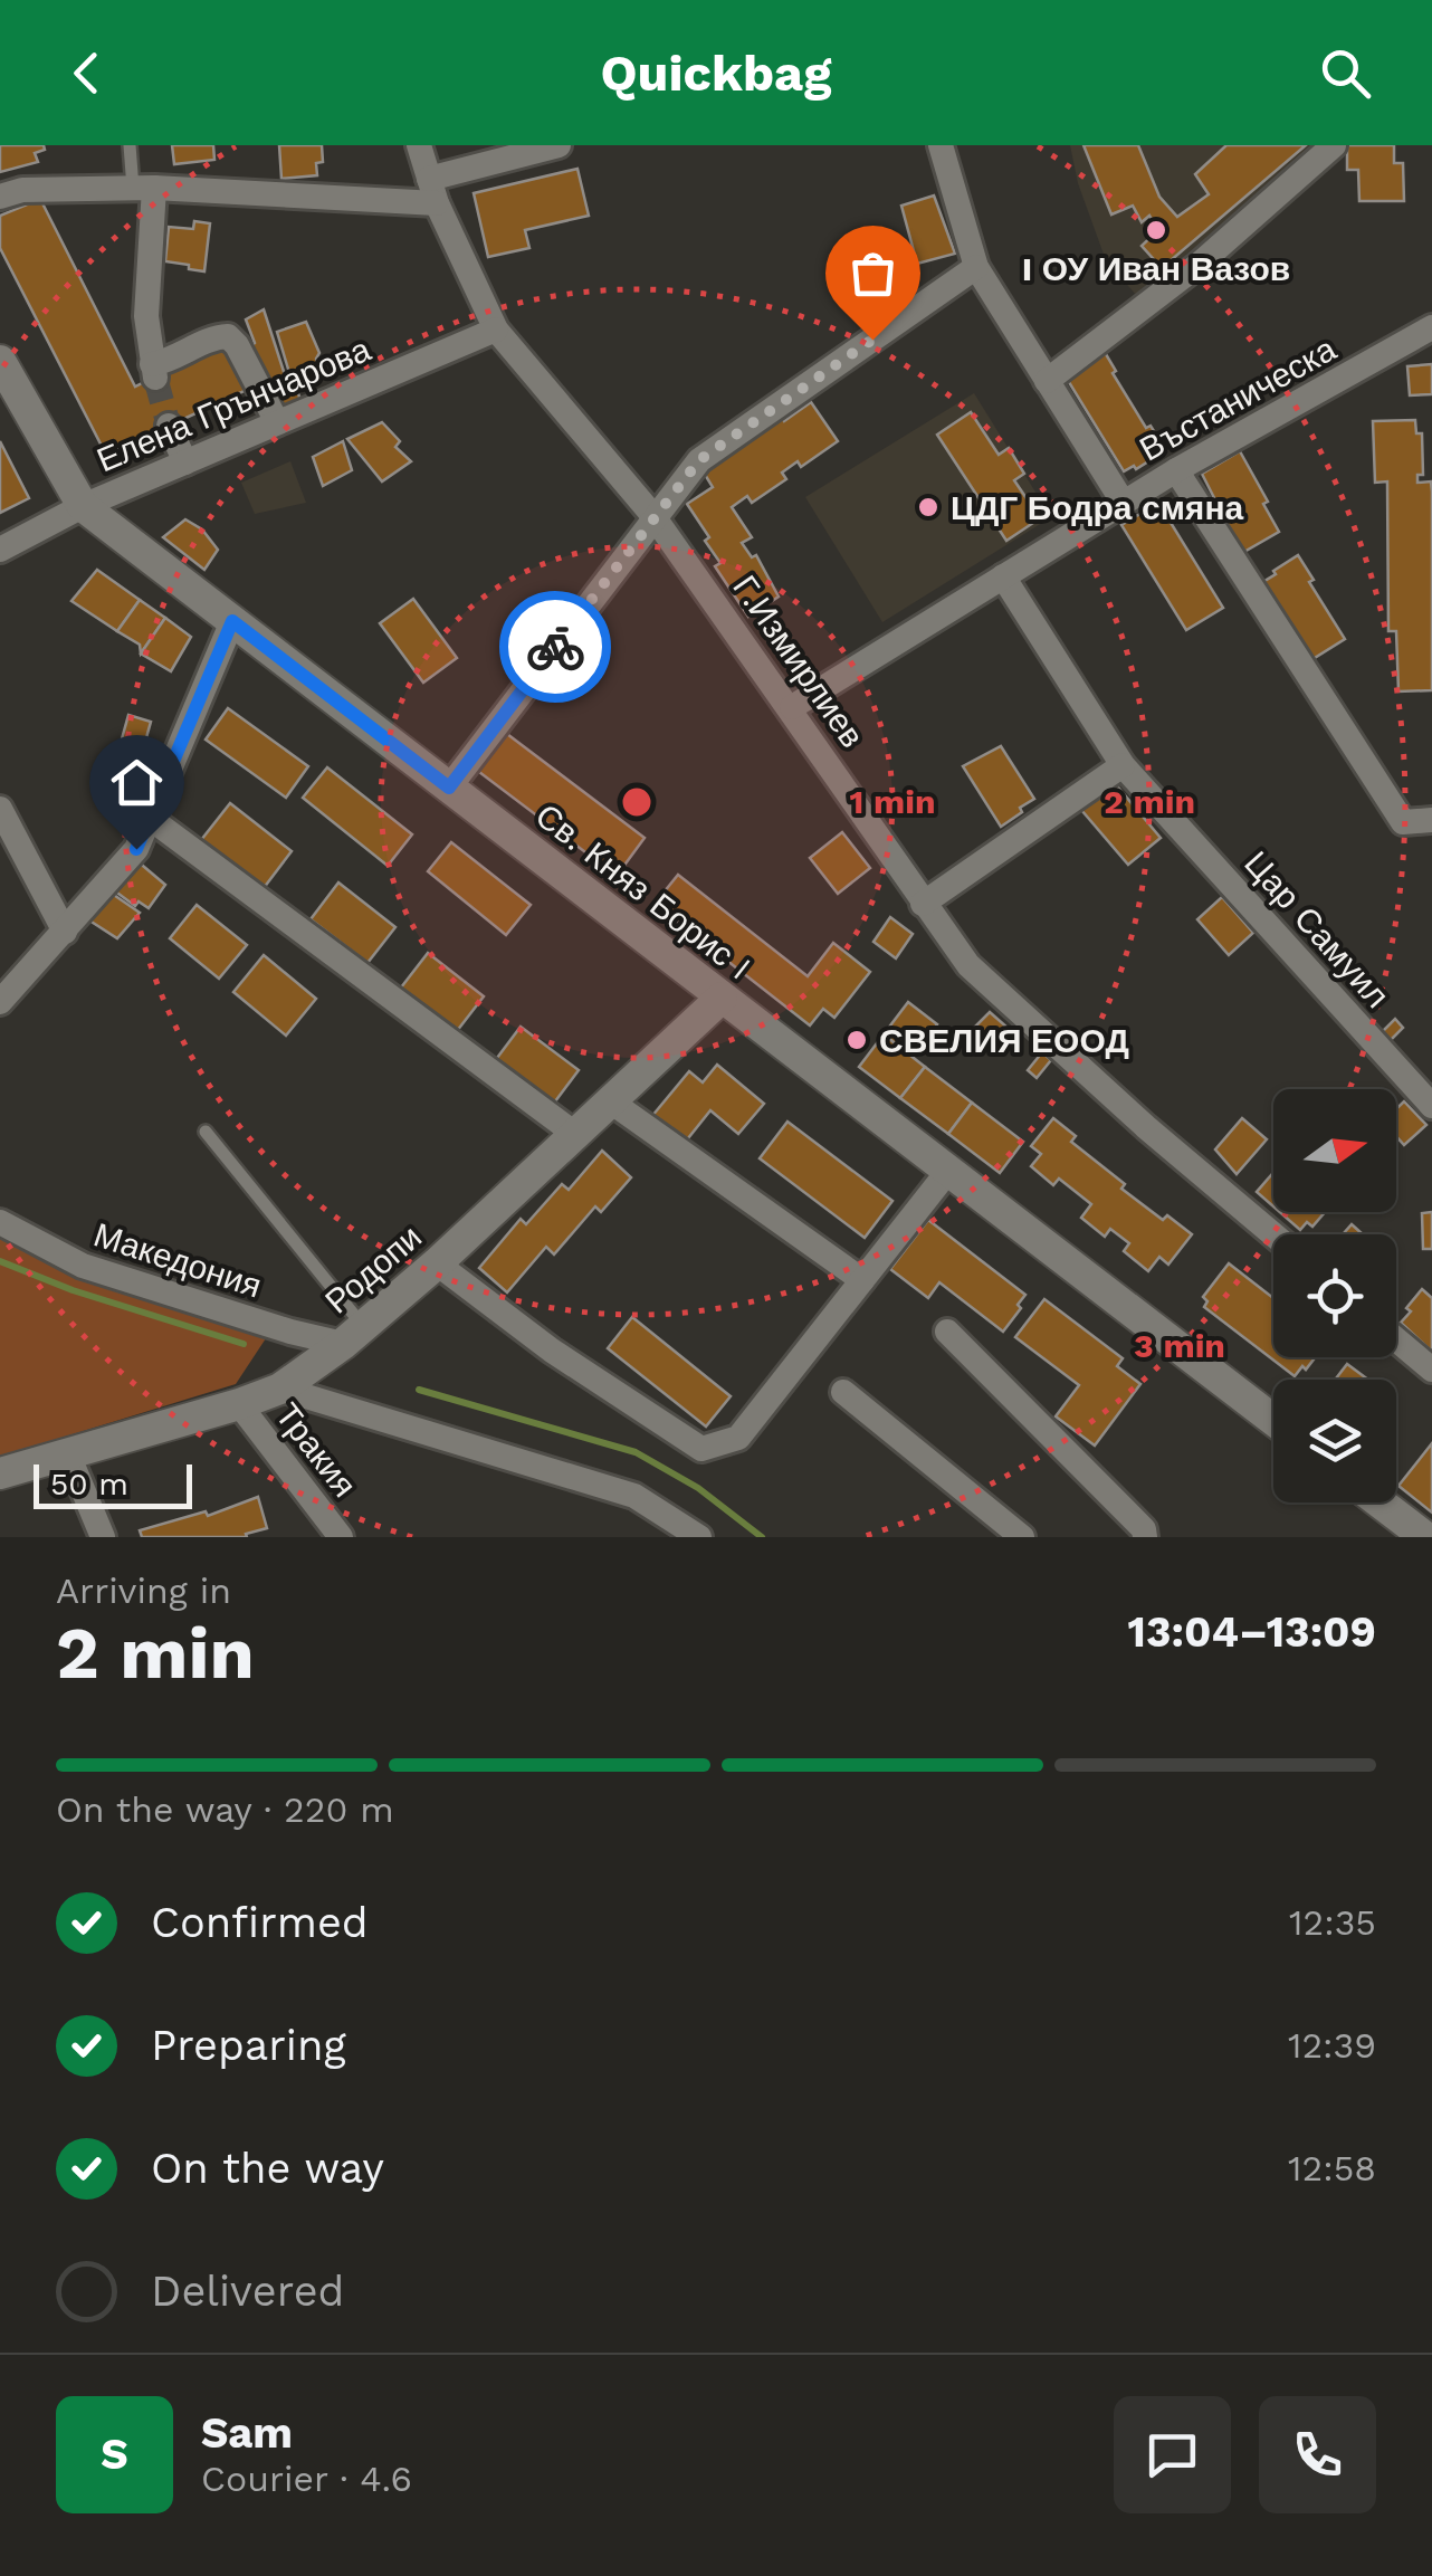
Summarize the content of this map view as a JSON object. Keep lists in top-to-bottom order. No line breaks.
{"streets":{"street":["Въстаническа","Елена Грънчарова","Г.Измирлиев","Св. Княз Борис I","Цар Самуил","Македония","Родопи","Тракия"]},"crossings":[["Въстаническа","Г.Измирлиев"],["Въстаническа","Цар Самуил"],["Елена Грънчарова","Г.Измирлиев"],["Елена Грънчарова","Св. Княз Борис I"],["Св. Княз Борис I","Родопи"],["Македония","Родопи"],["Родопи","Тракия"]],"places":["I ОУ Иван Вазов","ЦДГ Бодра смяна","СВЕЛИЯ ЕООД"],"scale_bar":"50 m","north":"right","page":{"header":"Quickbag","scale":"50 m","heading":["2 min","Arriving in","13:04–13:09"],"panel":["Sam","Courier · 4.6"],"bar":"On the way · 220 m","list":[["Confirmed","12:35"],["Preparing","12:39"],["On the way","12:58"],"Delivered"],"round":"S"},"rings":["1 min","2 min","3 min"]}
